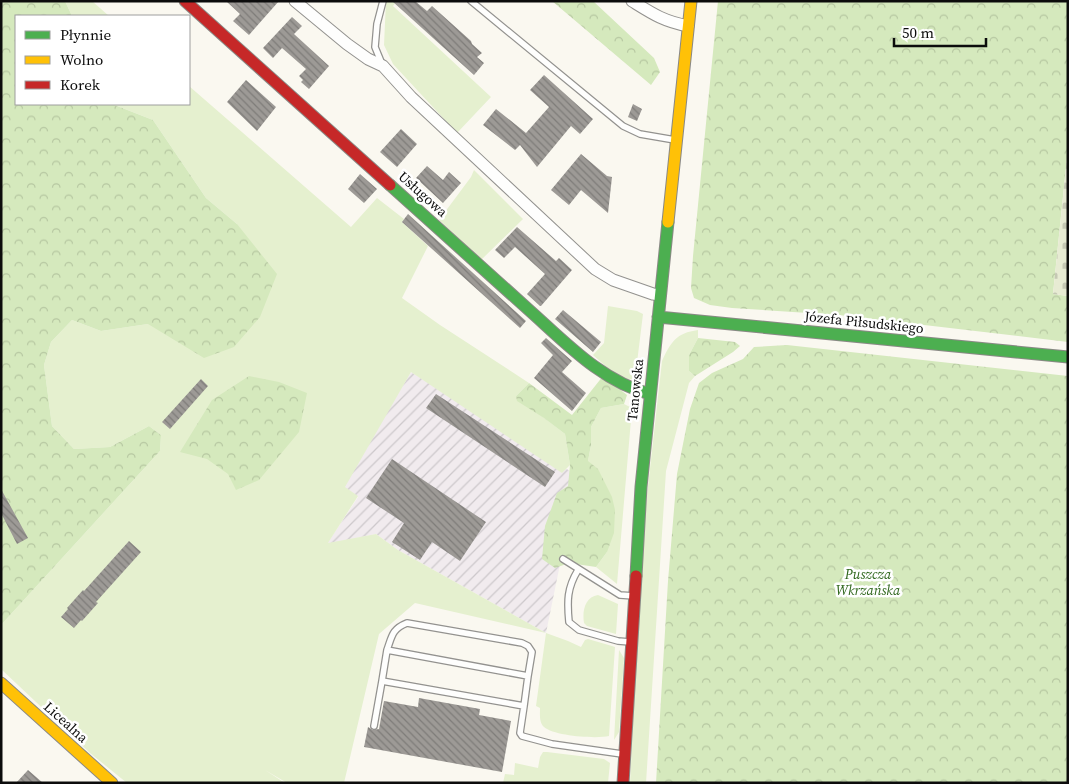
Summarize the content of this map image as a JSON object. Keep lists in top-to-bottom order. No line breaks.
{"streets":{"street":["Usługowa","Józefa Piłsudskiego","Tanowska","Licealna"]},"crossings":[["Usługowa","Tanowska"],["Józefa Piłsudskiego","Tanowska"]],"parks":["Puszcza Wkrzańska"],"legend":["Płynnie","Wolno","Korek"],"scale_bar":"50 m"}
